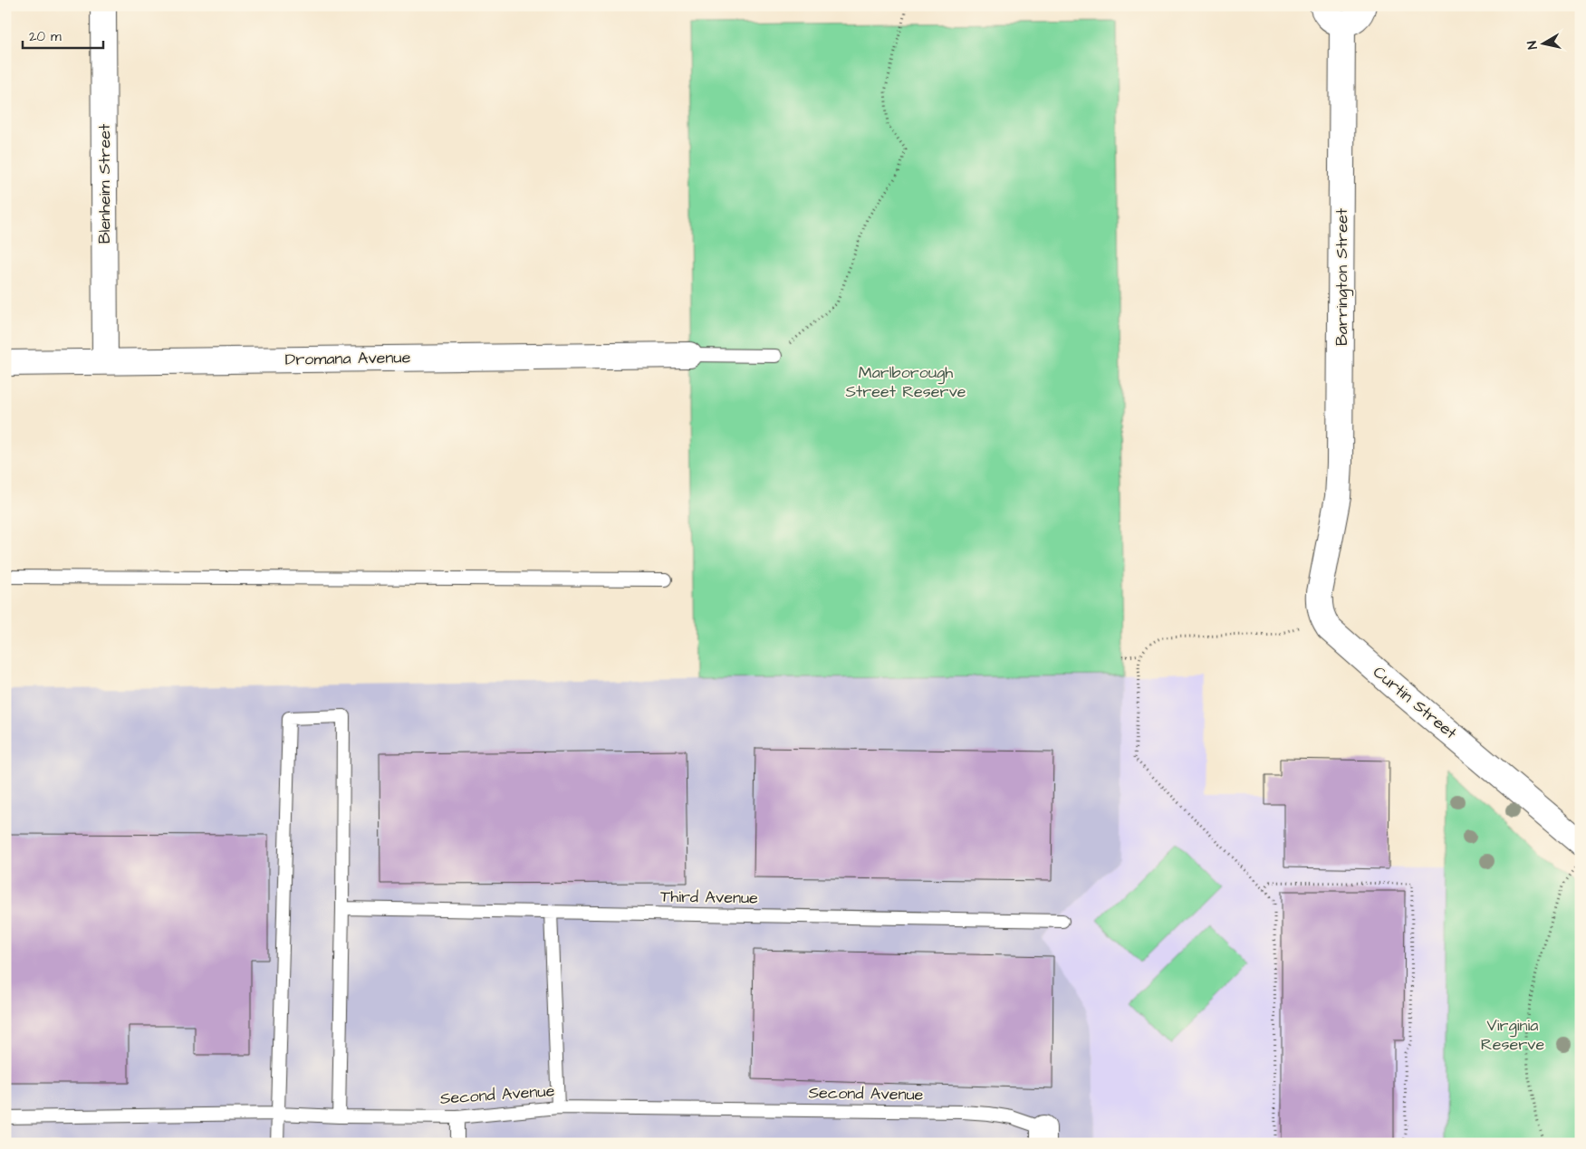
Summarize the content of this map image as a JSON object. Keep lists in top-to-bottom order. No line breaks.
{"streets":{"street":["Blenheim Street","Barrington Street","Dromana Avenue","Curtin Street"],"lane":["Third Avenue","Second Avenue"]},"crossings":[["Blenheim Street","Dromana Avenue"],["Barrington Street","Curtin Street"]],"parks":["Marlborough Street Reserve","Virginia Reserve"],"scale_bar":"20 m","north":"left"}
